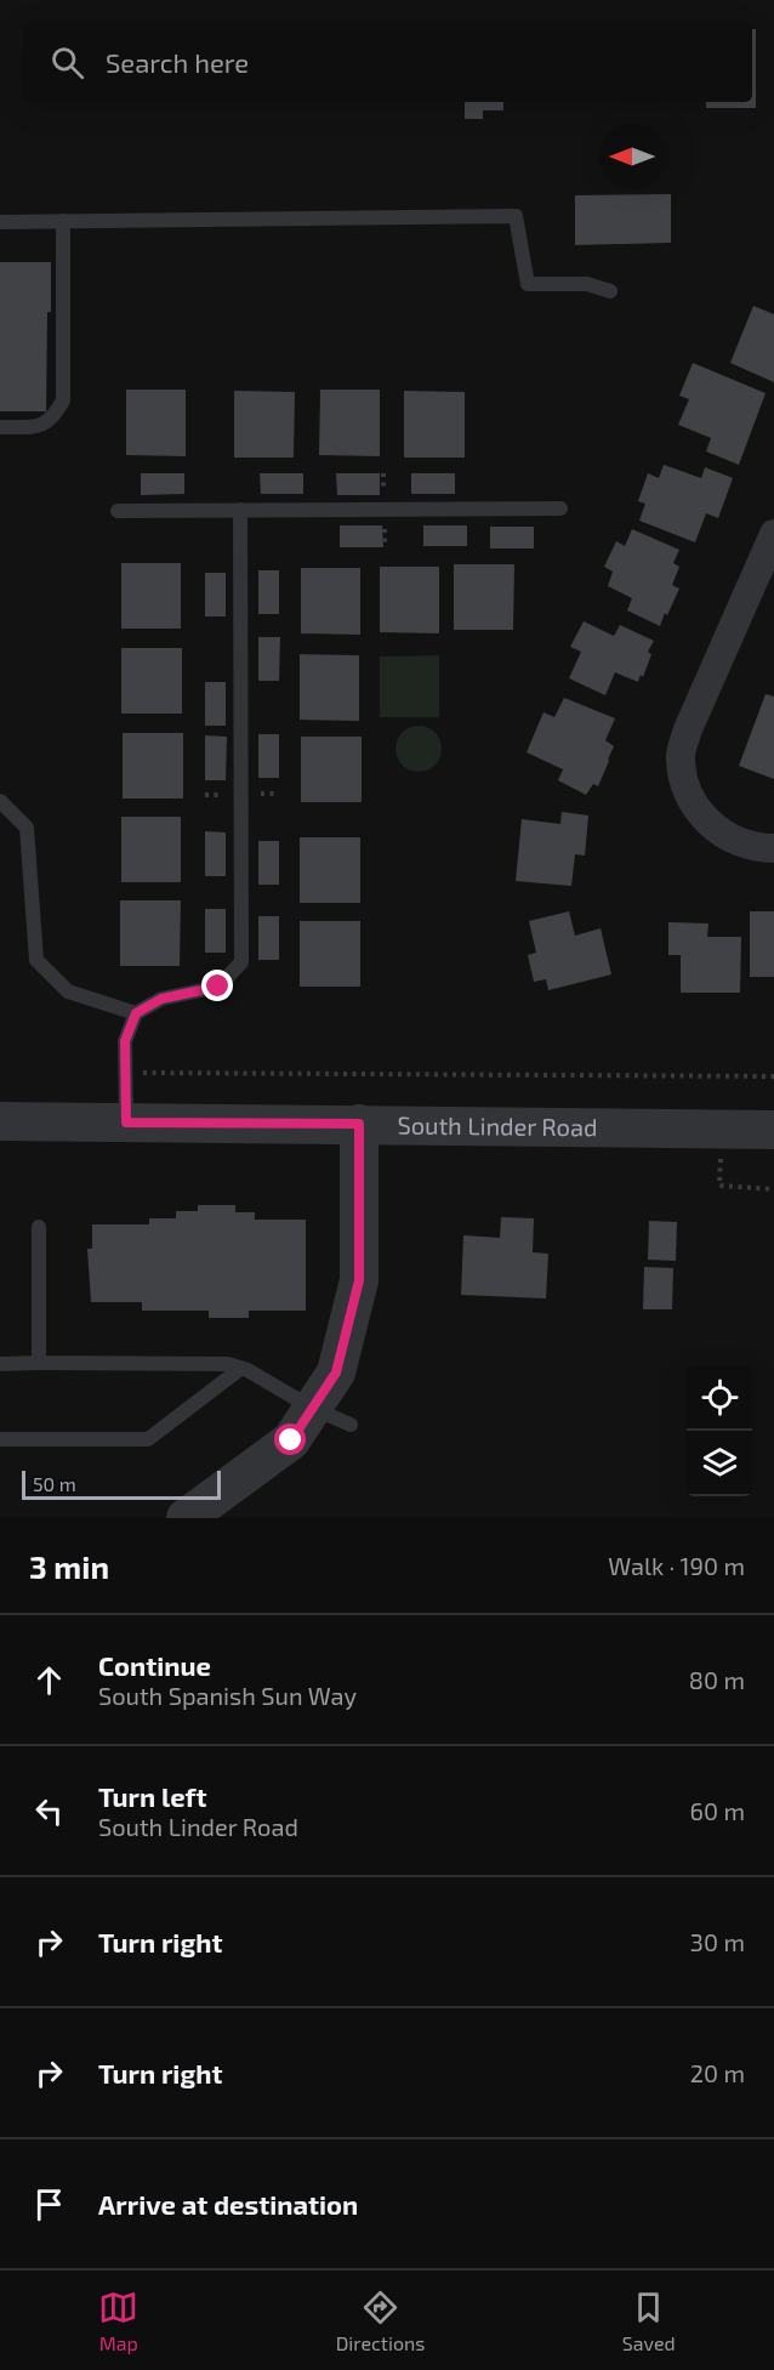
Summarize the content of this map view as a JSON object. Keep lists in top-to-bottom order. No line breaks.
{"streets":{"street":["South Linder Road"]},"scale_bar":"50 m","north":"left","page":{"search":"Search here","scale":"50 m","heading":["3 min","Walk · 190 m"],"list":[["Continue","South Spanish Sun Way","80 m"],["Turn left","South Linder Road","60 m"],["Turn right","30 m"],["Turn right","20 m"],"Arrive at destination"],"nav":["Map","Directions","Saved"]}}
